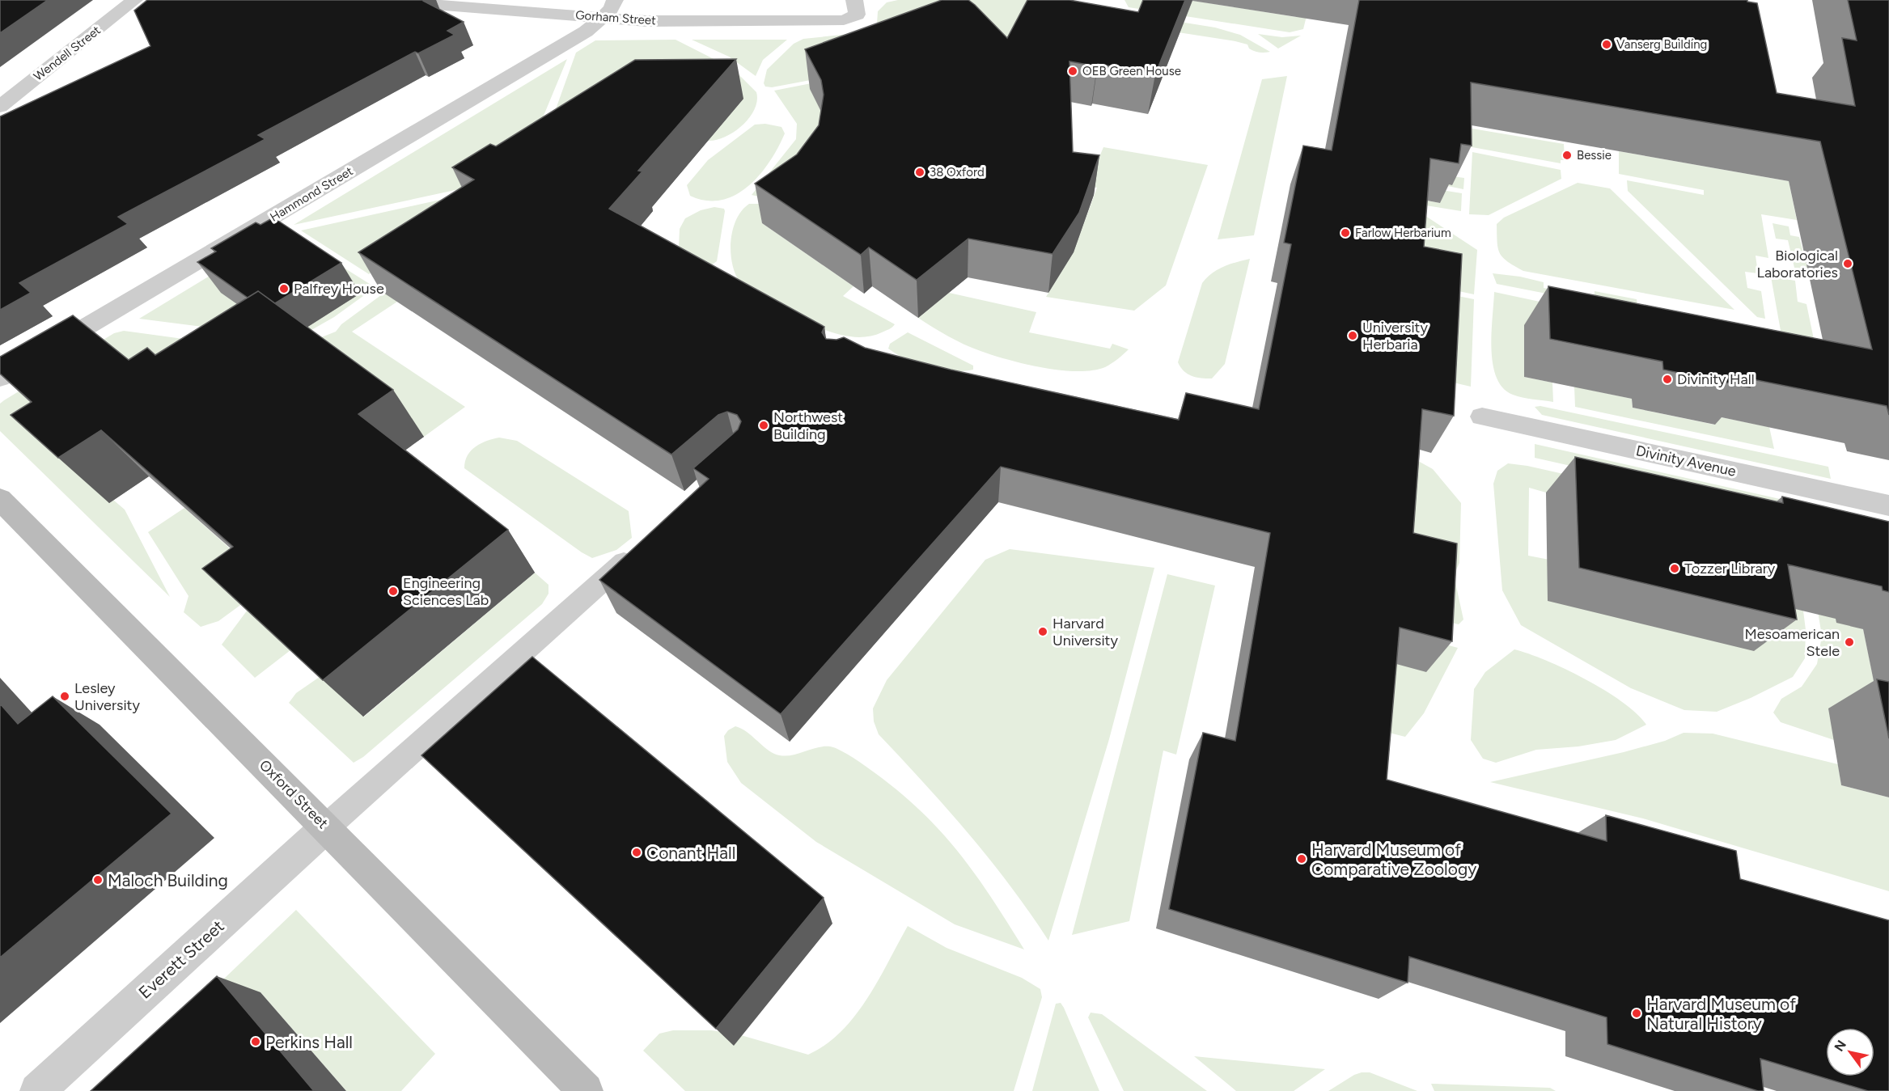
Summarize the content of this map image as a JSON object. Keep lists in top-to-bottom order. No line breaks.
{"streets":{"street":["Gorham Street","Wendell Street","Hammond Street","Divinity Avenue","Oxford Street","Everett Street"]},"crossings":[["Gorham Street","Hammond Street"],["Oxford Street","Everett Street"]],"places":["Vanserg Building","OEB Green House","Bessie","38 Oxford","Farlow Herbarium","Biological Laboratories","Palfrey House","University Herbaria","Divinity Hall","Northwest Building","Tozzer Library","Engineering Sciences Lab","Harvard University","Mesoamerican Stele","Lesley University","Conant Hall","Harvard Museum of Comparative Zoology","Maloch Building","Harvard Museum of Natural History","Perkins Hall"],"north":"top left"}
